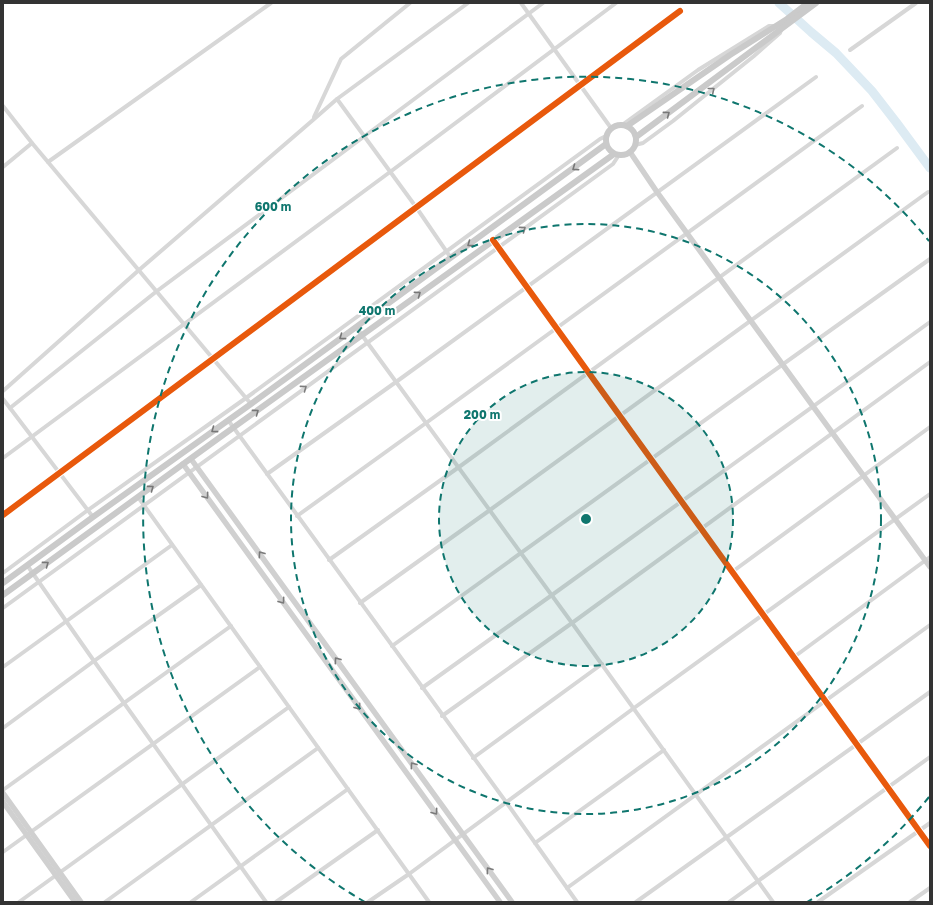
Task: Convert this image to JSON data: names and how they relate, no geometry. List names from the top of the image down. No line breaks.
{"rings":["600 m","400 m","200 m"]}
